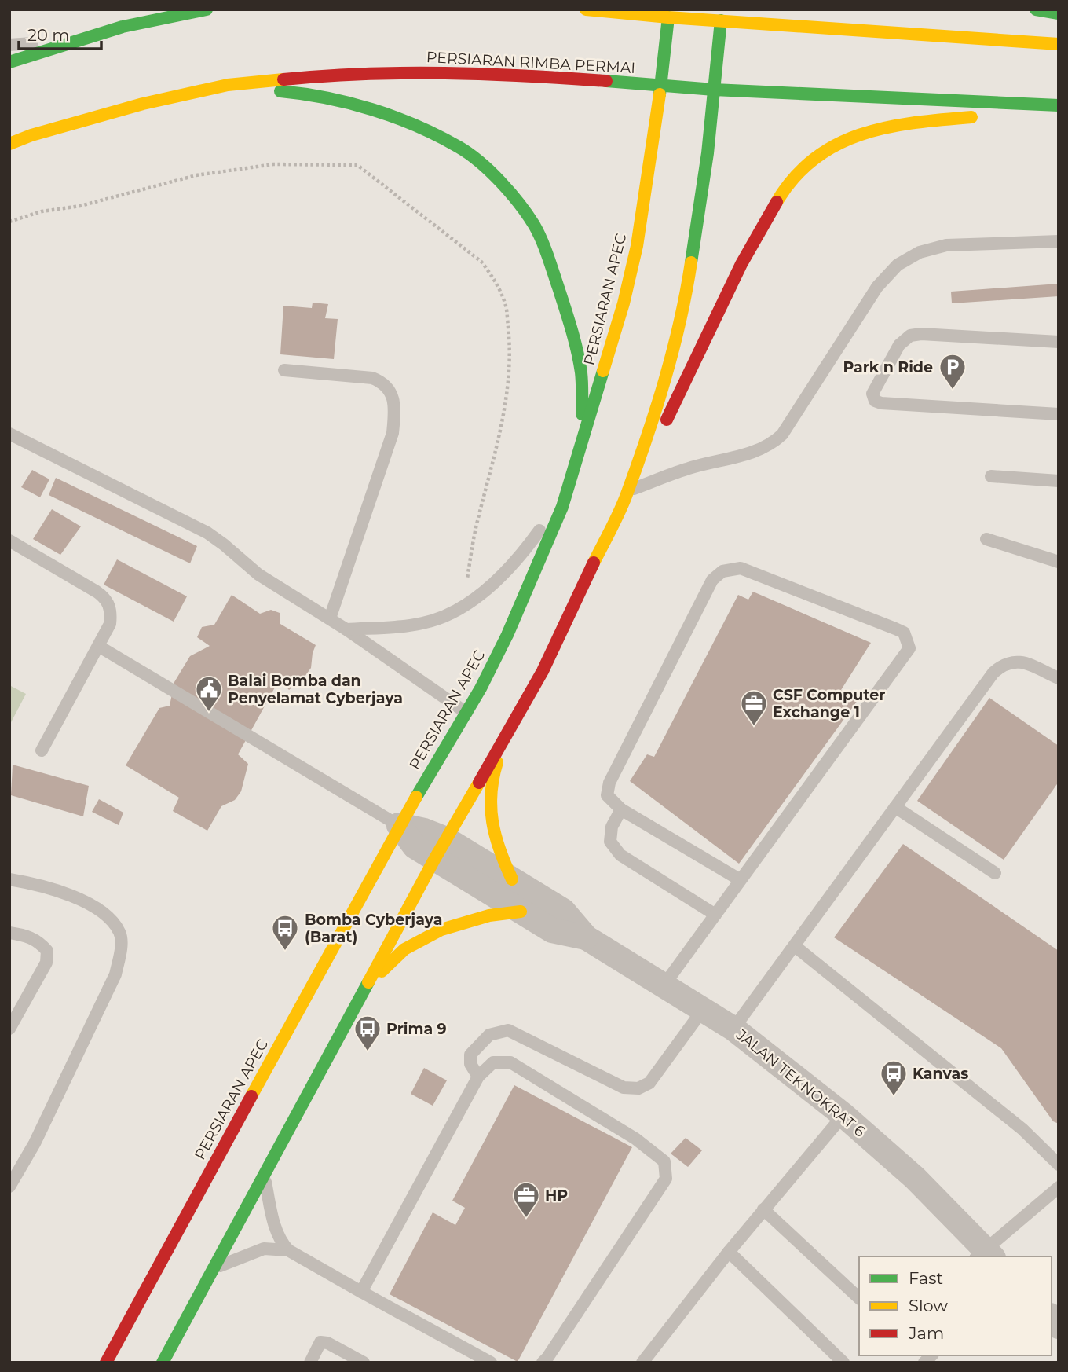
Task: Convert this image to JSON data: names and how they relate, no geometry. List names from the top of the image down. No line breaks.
{"streets":{"main road":["PERSIARAN RIMBA PERMAI","PERSIARAN APEC"],"street":["JALAN TEKNOKRAT 6"]},"crossings":[["PERSIARAN RIMBA PERMAI","PERSIARAN APEC"],["PERSIARAN APEC","JALAN TEKNOKRAT 6"]],"places":{"parking":["Park n Ride"],"public building":["Balai Bomba dan Penyelamat Cyberjaya"],"office":["CSF Computer Exchange 1","HP"],"bus stop":["Bomba Cyberjaya (Barat)","Prima 9","Kanvas"]},"legend":["Fast","Slow","Jam"],"scale_bar":"20 m"}
